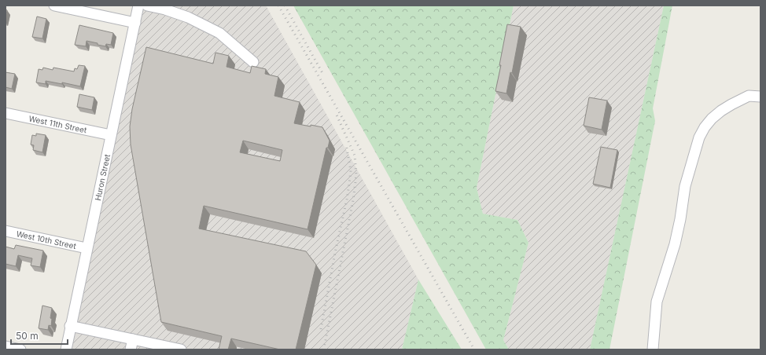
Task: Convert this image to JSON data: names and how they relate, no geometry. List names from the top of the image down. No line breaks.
{"streets":{"street":["West 11th Street","Huron Street","West 10th Street"]},"crossings":[["West 11th Street","Huron Street"],["Huron Street","West 10th Street"]],"scale_bar":"50 m"}
